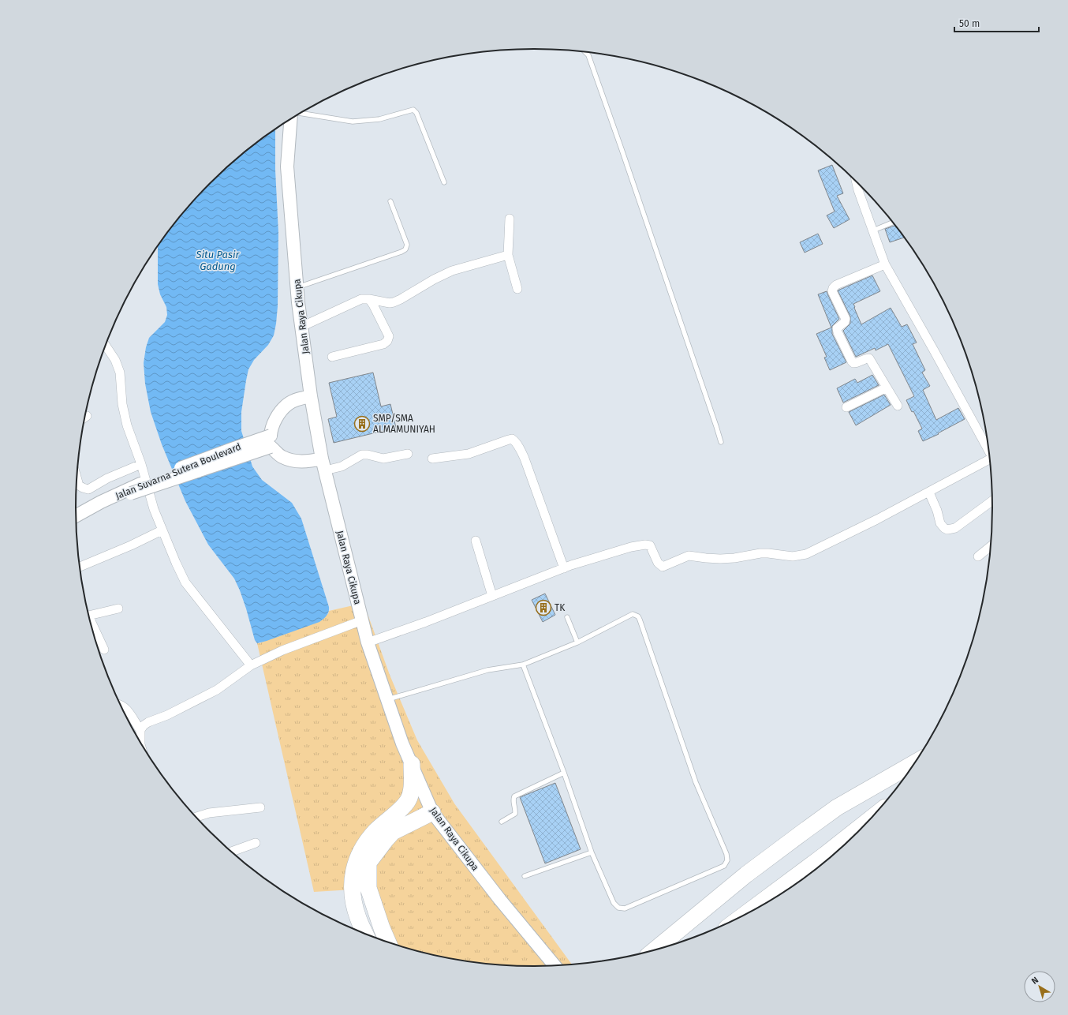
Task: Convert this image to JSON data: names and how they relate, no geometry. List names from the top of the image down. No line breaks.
{"streets":{"main road":["Jalan Raya Cikupa","Jalan Suvarna Sutera Boulevard"]},"water":["Situ Pasir Gadung"],"places":{"building":["SMP/SMA ALMAMUNIYAH","TK"]},"scale_bar":"50 m","north":"top left"}
